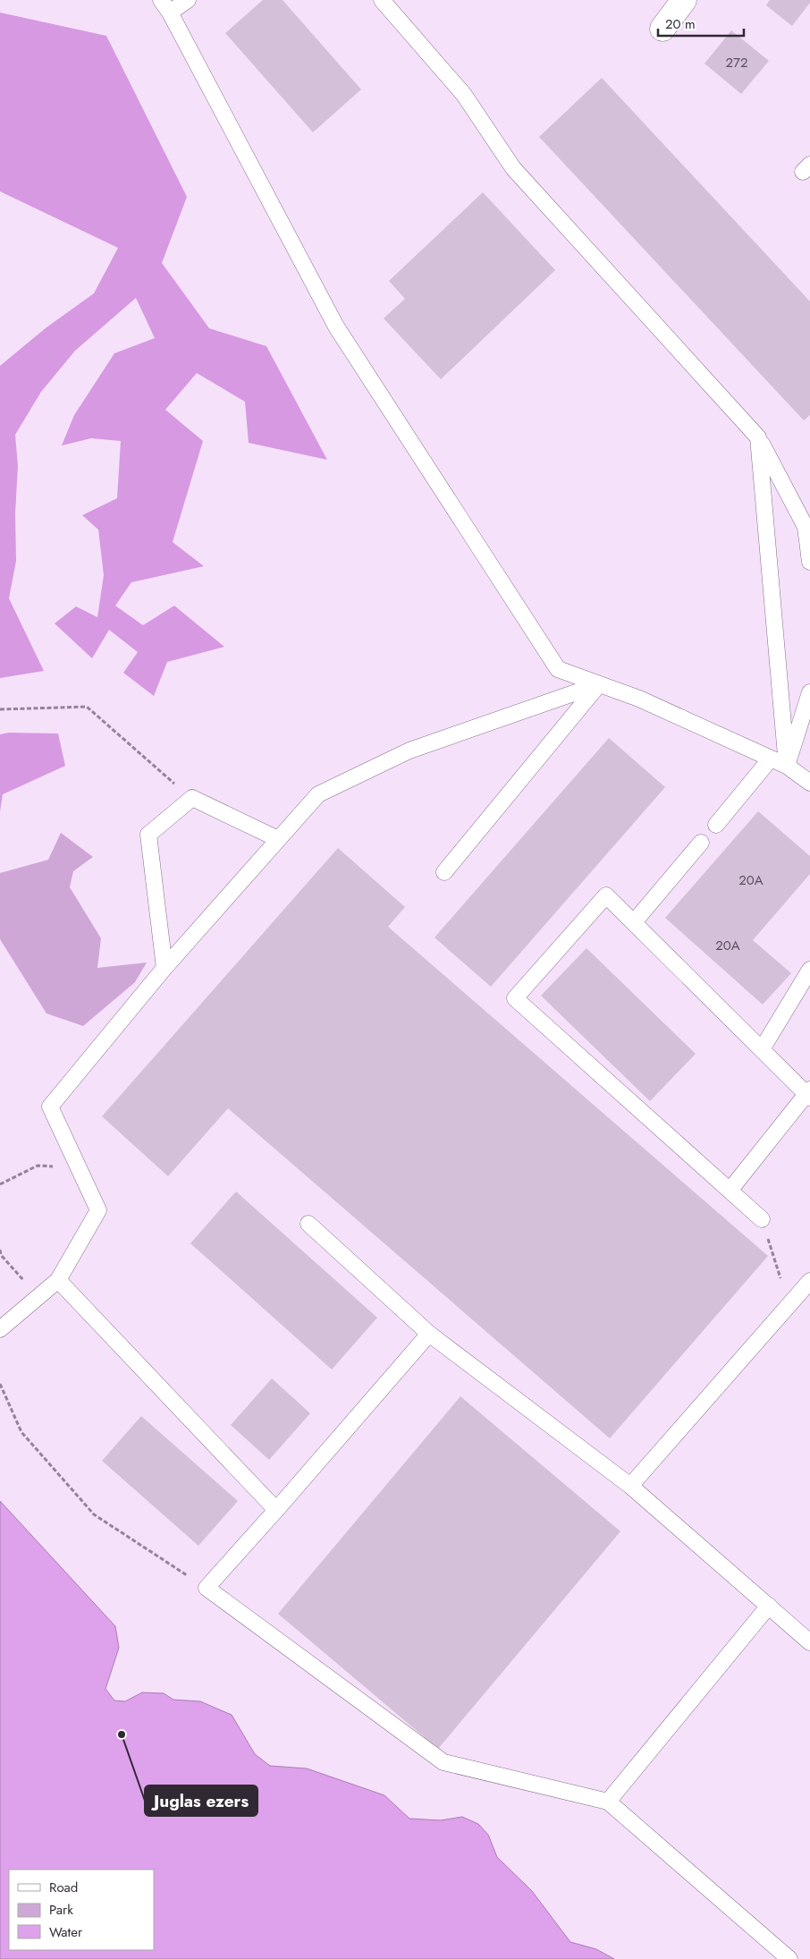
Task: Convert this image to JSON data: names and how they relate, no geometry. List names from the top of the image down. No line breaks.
{"places":["Juglas ezers"],"house_numbers":["272","20A","20A"],"legend":["Road","Park","Water"],"scale_bar":"20 m"}
